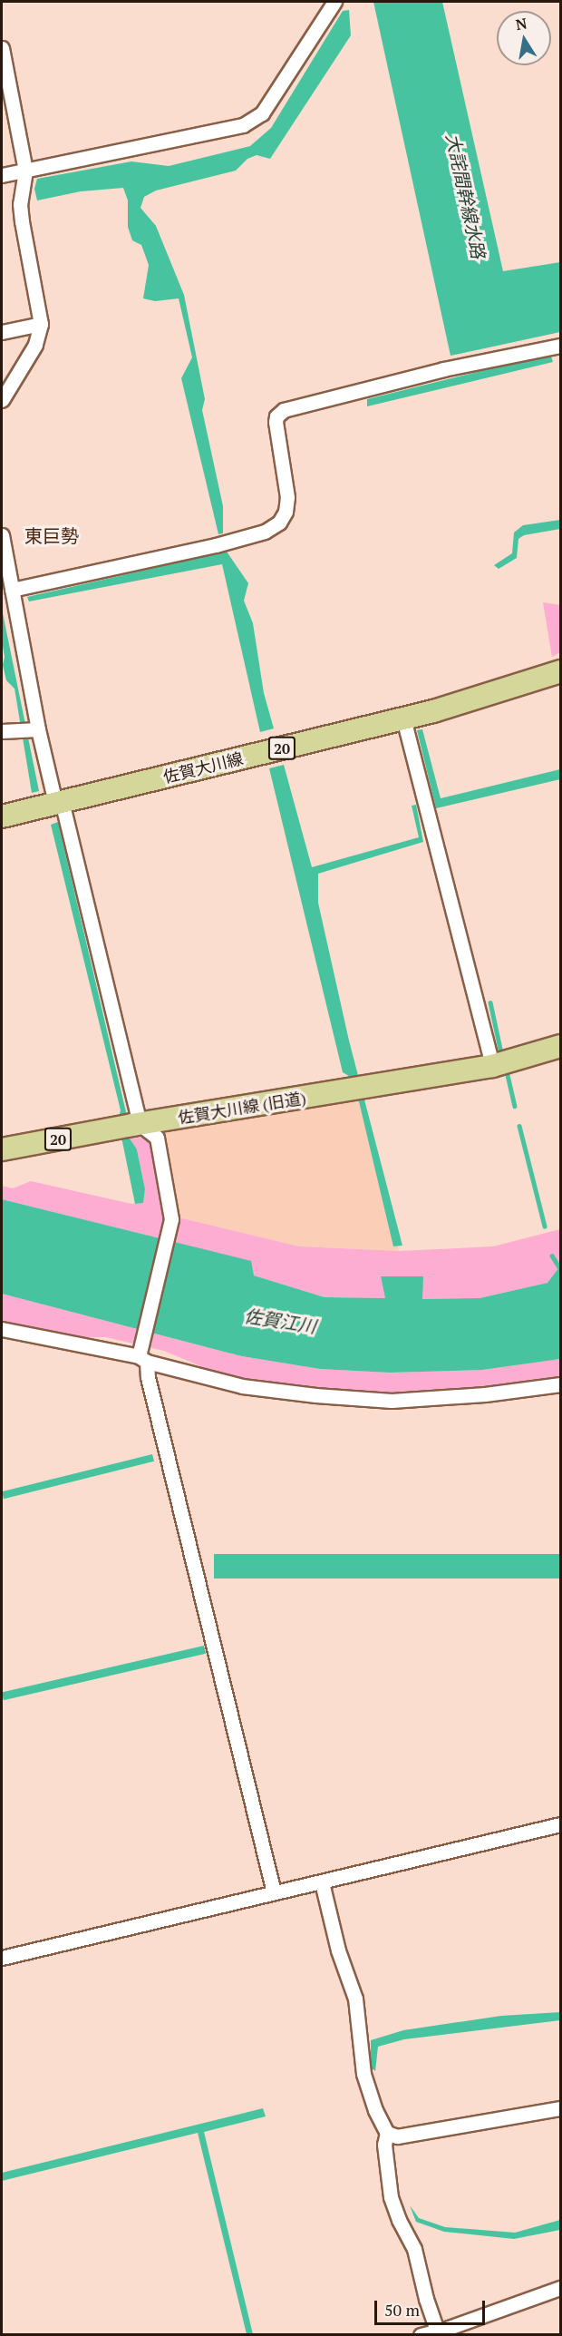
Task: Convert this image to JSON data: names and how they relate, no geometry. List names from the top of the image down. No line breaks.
{"streets":{"main road":["20","佐賀大川線","佐賀大川線 (旧道)"]},"districts":["東巨勢"],"water":["大詫間幹線水路","佐賀江川"],"scale_bar":"50 m","north":"top"}
